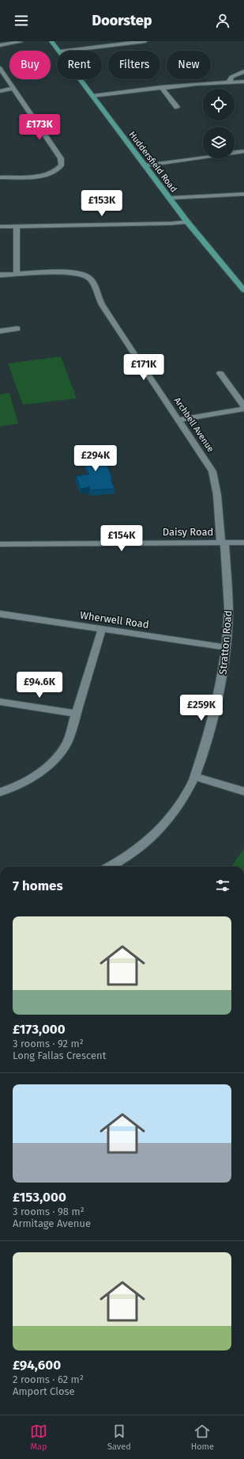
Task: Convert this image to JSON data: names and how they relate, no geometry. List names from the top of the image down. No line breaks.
{"streets":{"main road":["Huddersfield Road"],"street":["Archbell Avenue","Daisy Road","Wherwell Road","Stratton Road"]},"crossings":[["Archbell Avenue","Daisy Road"],["Archbell Avenue","Stratton Road"],["Daisy Road","Stratton Road"],["Wherwell Road","Stratton Road"]],"page":{"header":"Doorstep","chip":["Buy","Rent","Filters","New"],"price":["£173K","£153K","£171K","£294K","£154K","£94.6K","£259K"],"heading":"7 homes","list":[{"name":"£173,000","note":"3 rooms · 92 m² · Long Fallas Crescent"},{"name":"£153,000","note":"3 rooms · 98 m² · Armitage Avenue"},{"name":"£94,600","note":"2 rooms · 62 m² · Amport Close"}],"tabs":["Map","Saved","Home"]}}
